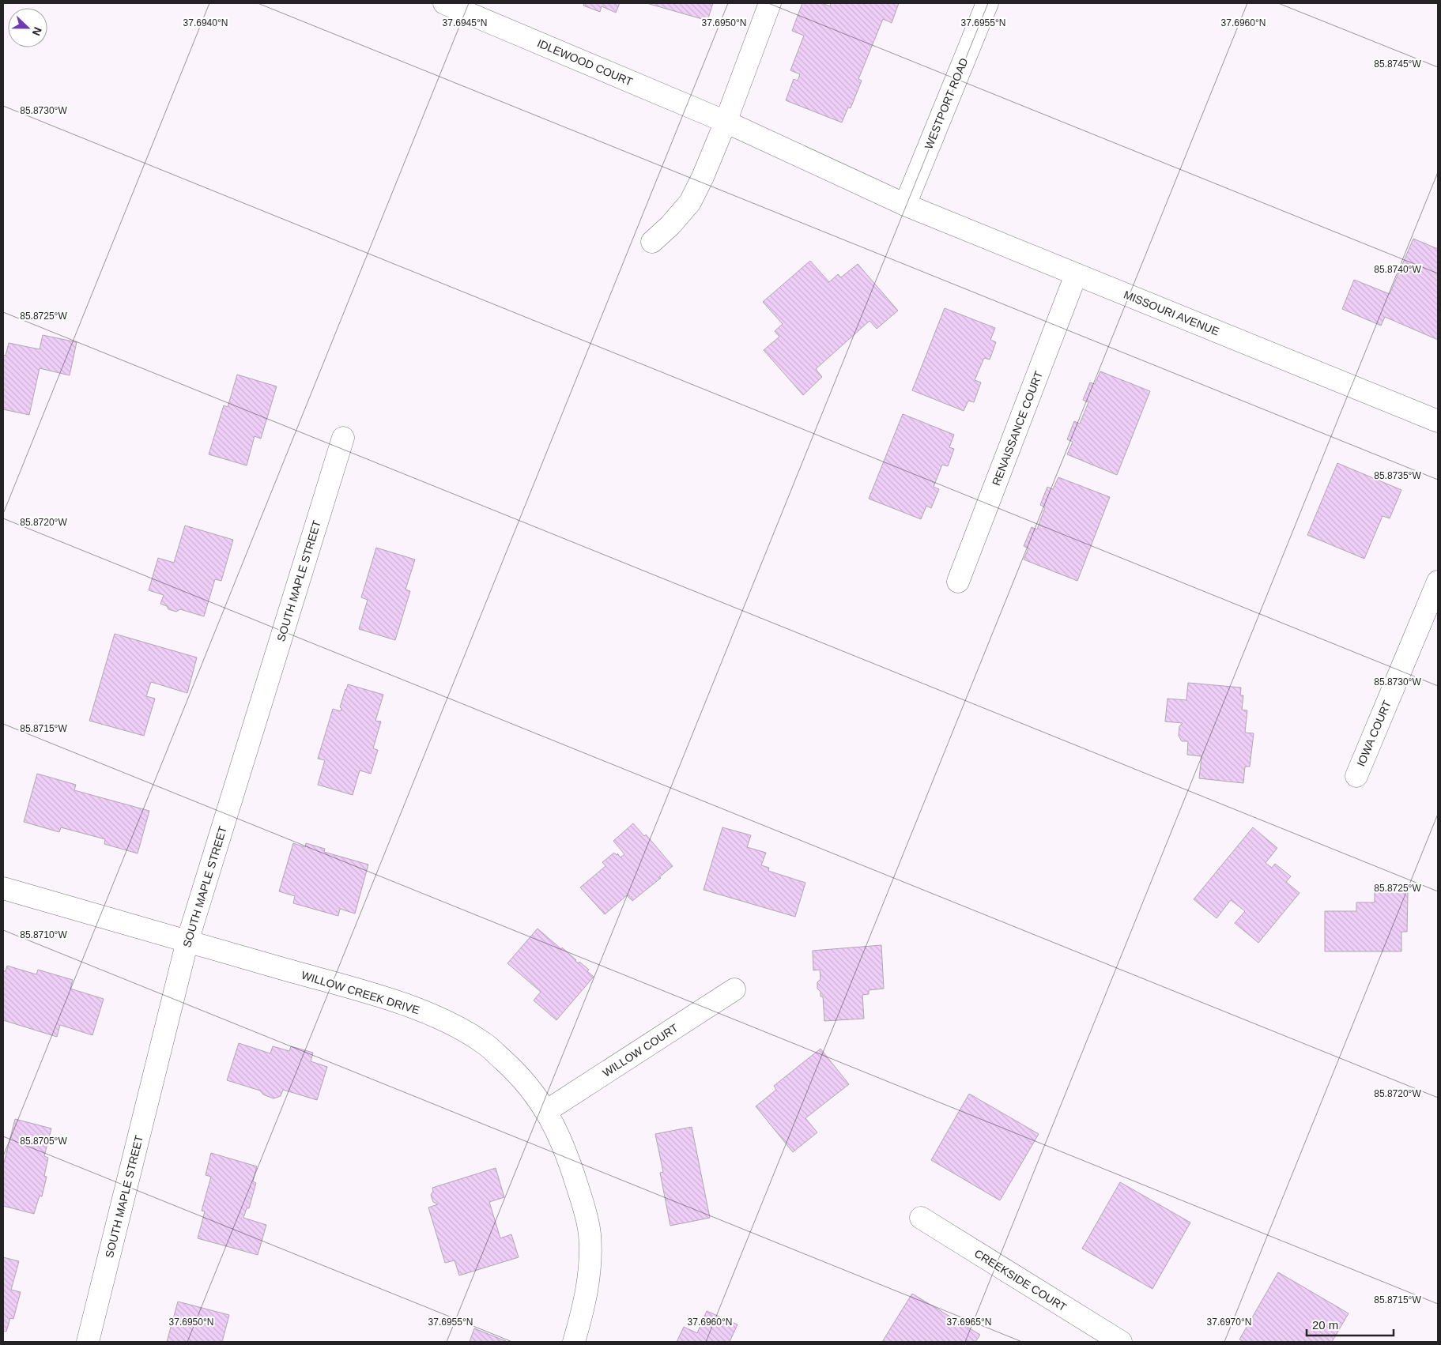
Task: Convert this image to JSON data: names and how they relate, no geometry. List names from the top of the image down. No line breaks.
{"streets":{"street":["IDLEWOOD COURT","WESTPORT ROAD","MISSOURI AVENUE","RENAISSANCE COURT","SOUTH MAPLE STREET","IOWA COURT","WILLOW CREEK DRIVE","WILLOW COURT","CREEKSIDE COURT"]},"crossings":[["IDLEWOOD COURT","WESTPORT ROAD"],["IDLEWOOD COURT","MISSOURI AVENUE"],["WESTPORT ROAD","MISSOURI AVENUE"],["MISSOURI AVENUE","RENAISSANCE COURT"],["SOUTH MAPLE STREET","WILLOW CREEK DRIVE"],["WILLOW CREEK DRIVE","WILLOW COURT"]],"scale_bar":"20 m","north":"right","coordinates":["37.6940°N","37.6945°N","37.6950°N","37.6955°N","37.6960°N","85.8745°W","85.8730°W","85.8740°W","85.8725°W","85.8735°W","85.8720°W","85.8715°W","85.8710°W","85.8705°W","37.6965°N","37.6970°N"]}
